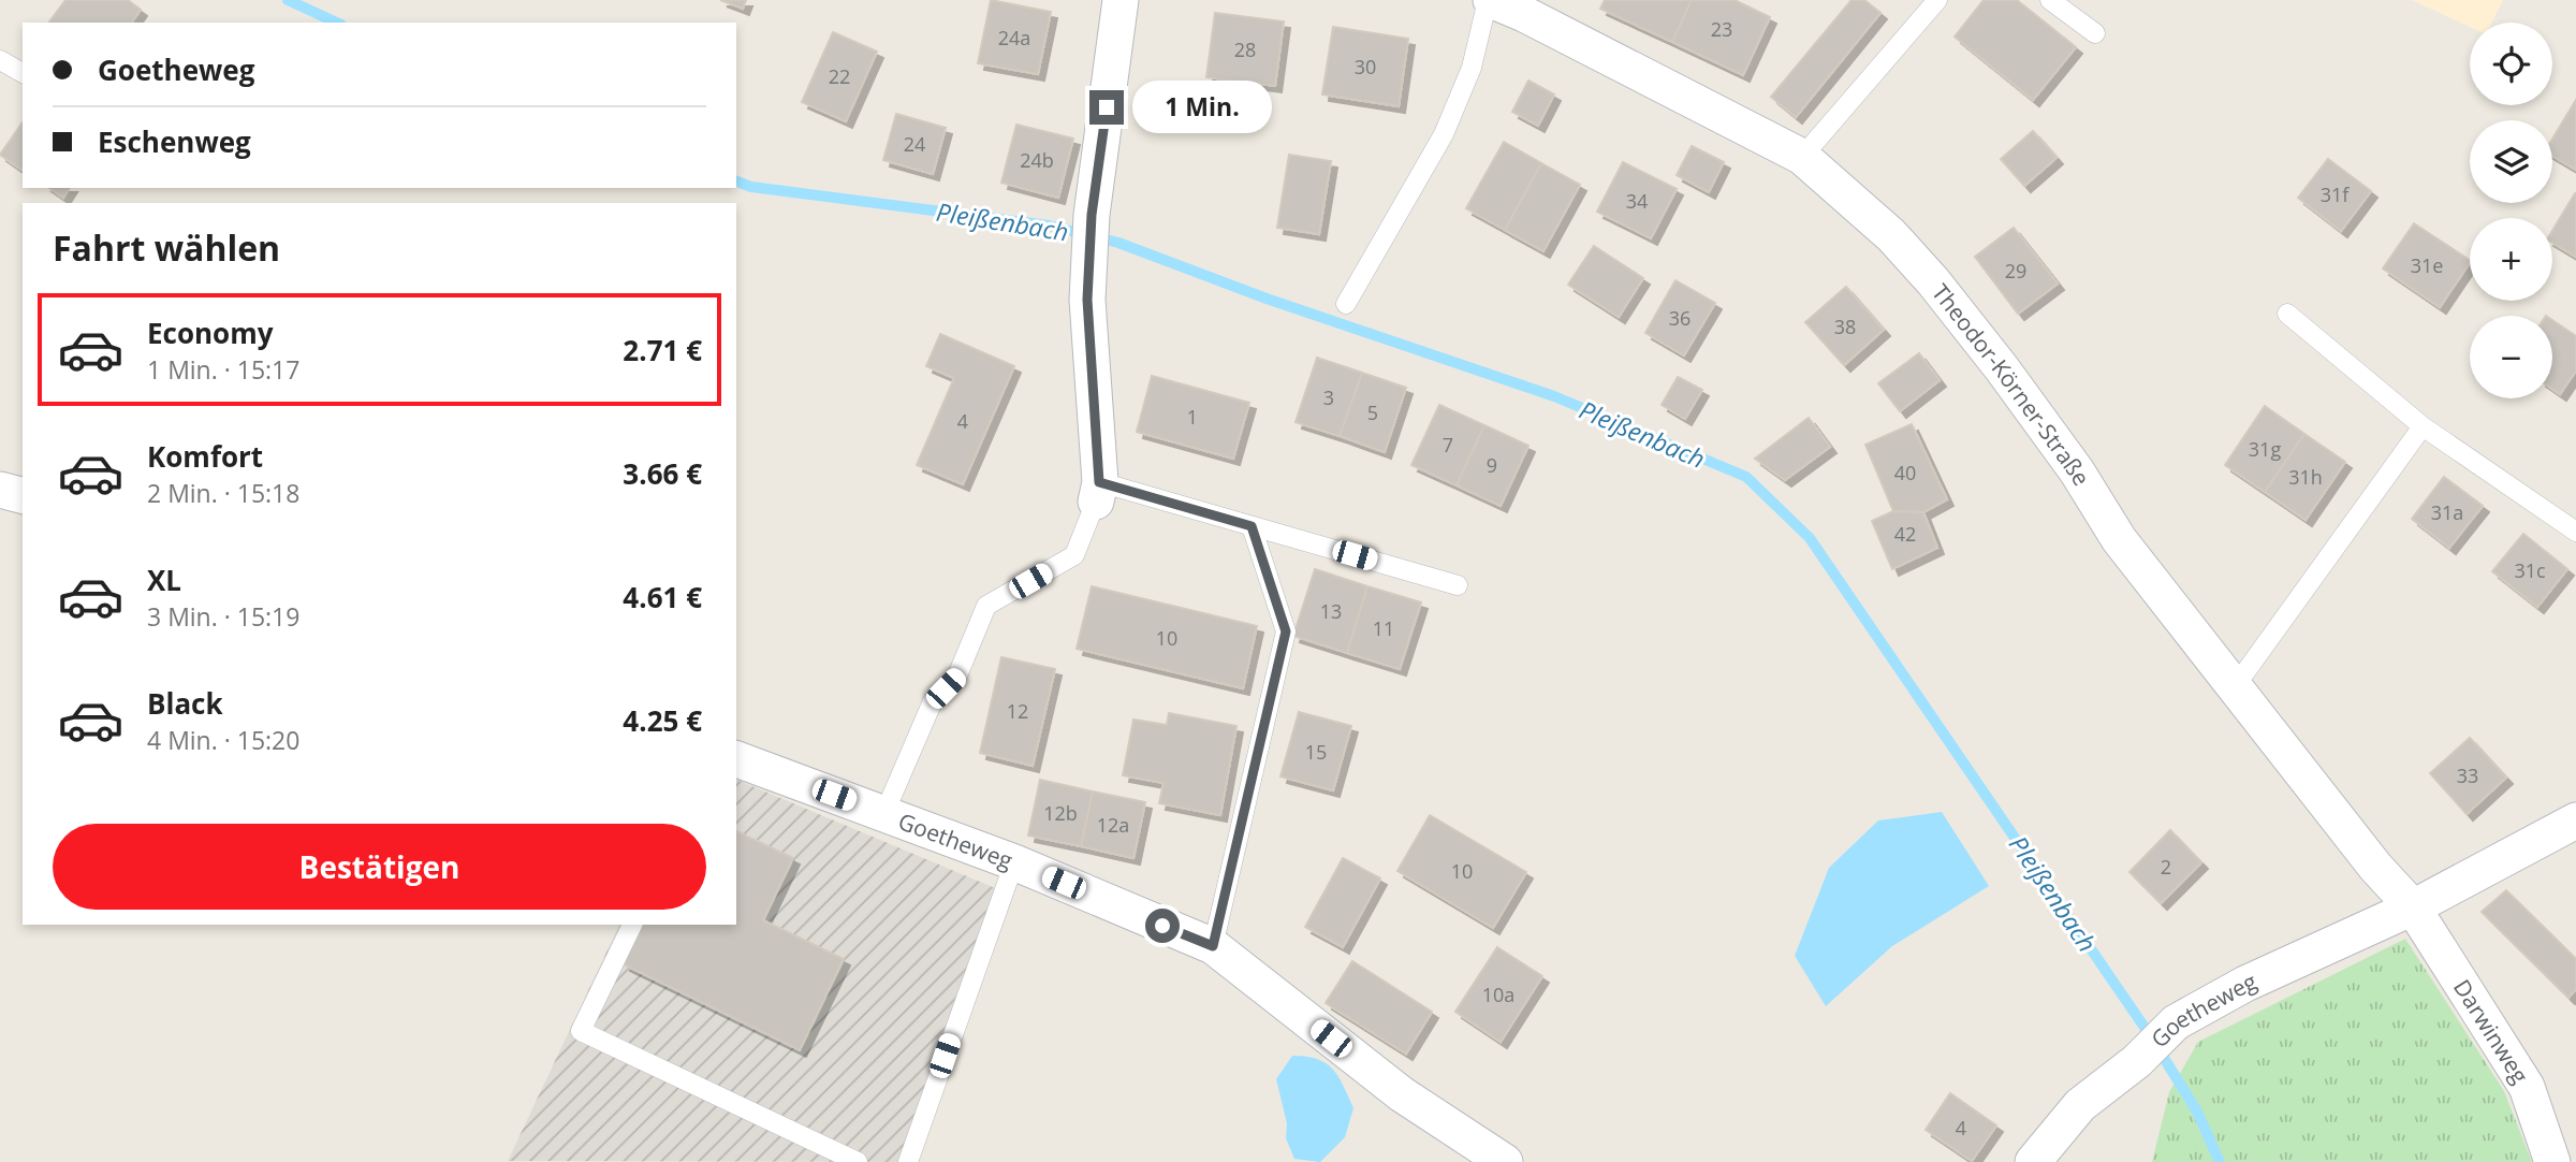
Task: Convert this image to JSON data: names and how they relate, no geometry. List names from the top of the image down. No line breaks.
{"streets":{"street":["Theodor-Körner-Straße","Goetheweg","Darwinweg"]},"crossings":[["Theodor-Körner-Straße","Goetheweg"],["Theodor-Körner-Straße","Darwinweg"],["Goetheweg","Darwinweg"]],"water":["Pleißenbach"],"house_numbers":["23","24a","28","30","22","24","24b","31f","34","31e","29","36","38","3","5","1","4","7","31g","9","40","31h","31a","42","31c","13","11","10","12","15","33","12b","12a","2","10","10a","4"],"page":{"map_buttons":["+","−"],"banner":["Goetheweg","Eschenweg"],"bubble":"1 Min.","heading":"Fahrt wählen","list":[{"name":"Economy","note":"1 Min. · 15:17","value":"2.71 €"},{"name":"Komfort","note":"2 Min. · 15:18","value":"3.66 €"},{"name":"XL","note":"3 Min. · 15:19","value":"4.61 €"},{"name":"Black","note":"4 Min. · 15:20","value":"4.25 €"}],"buttons":"Bestätigen"}}
